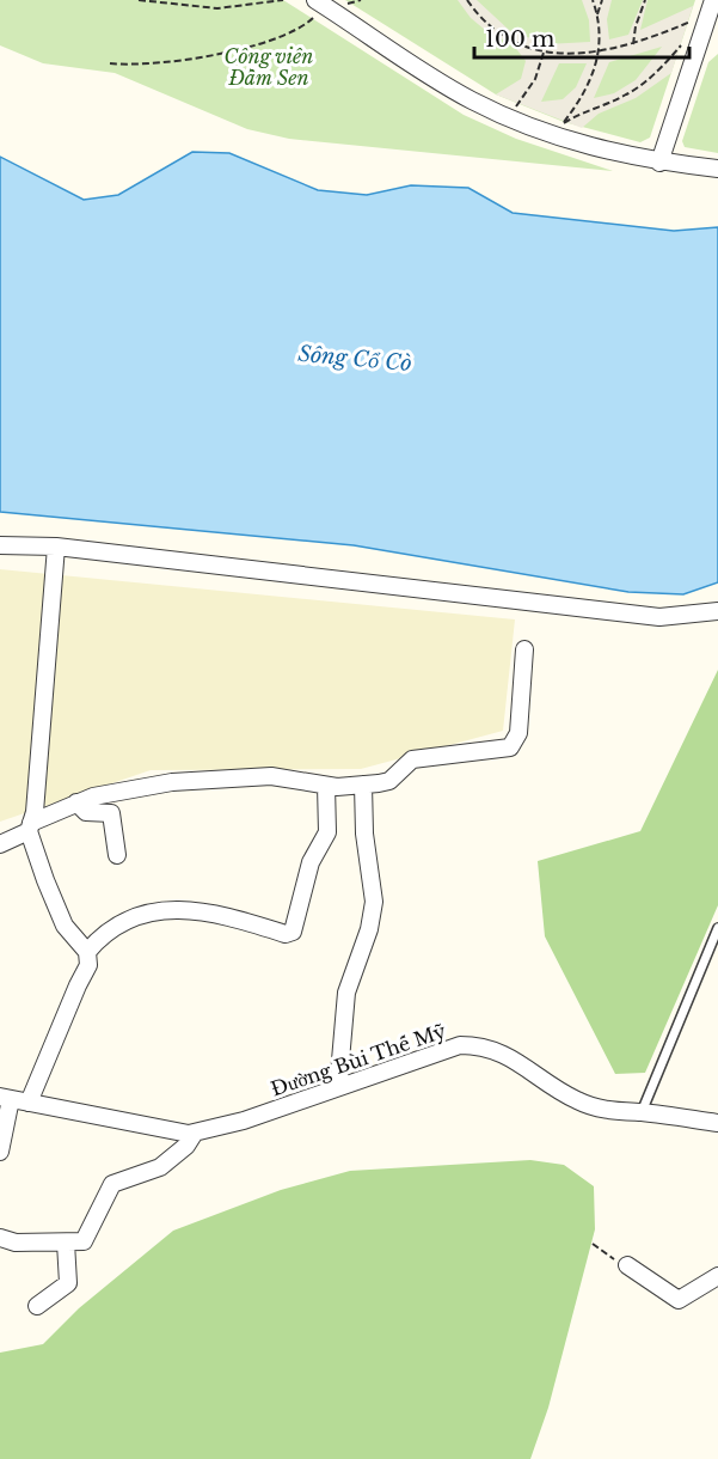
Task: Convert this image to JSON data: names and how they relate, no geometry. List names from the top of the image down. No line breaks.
{"streets":{"street":["Đường Bùi Thế Mỹ"]},"water":["Sông Cổ Cò"],"parks":["Công viên Đầm Sen"],"scale_bar":"100 m"}
